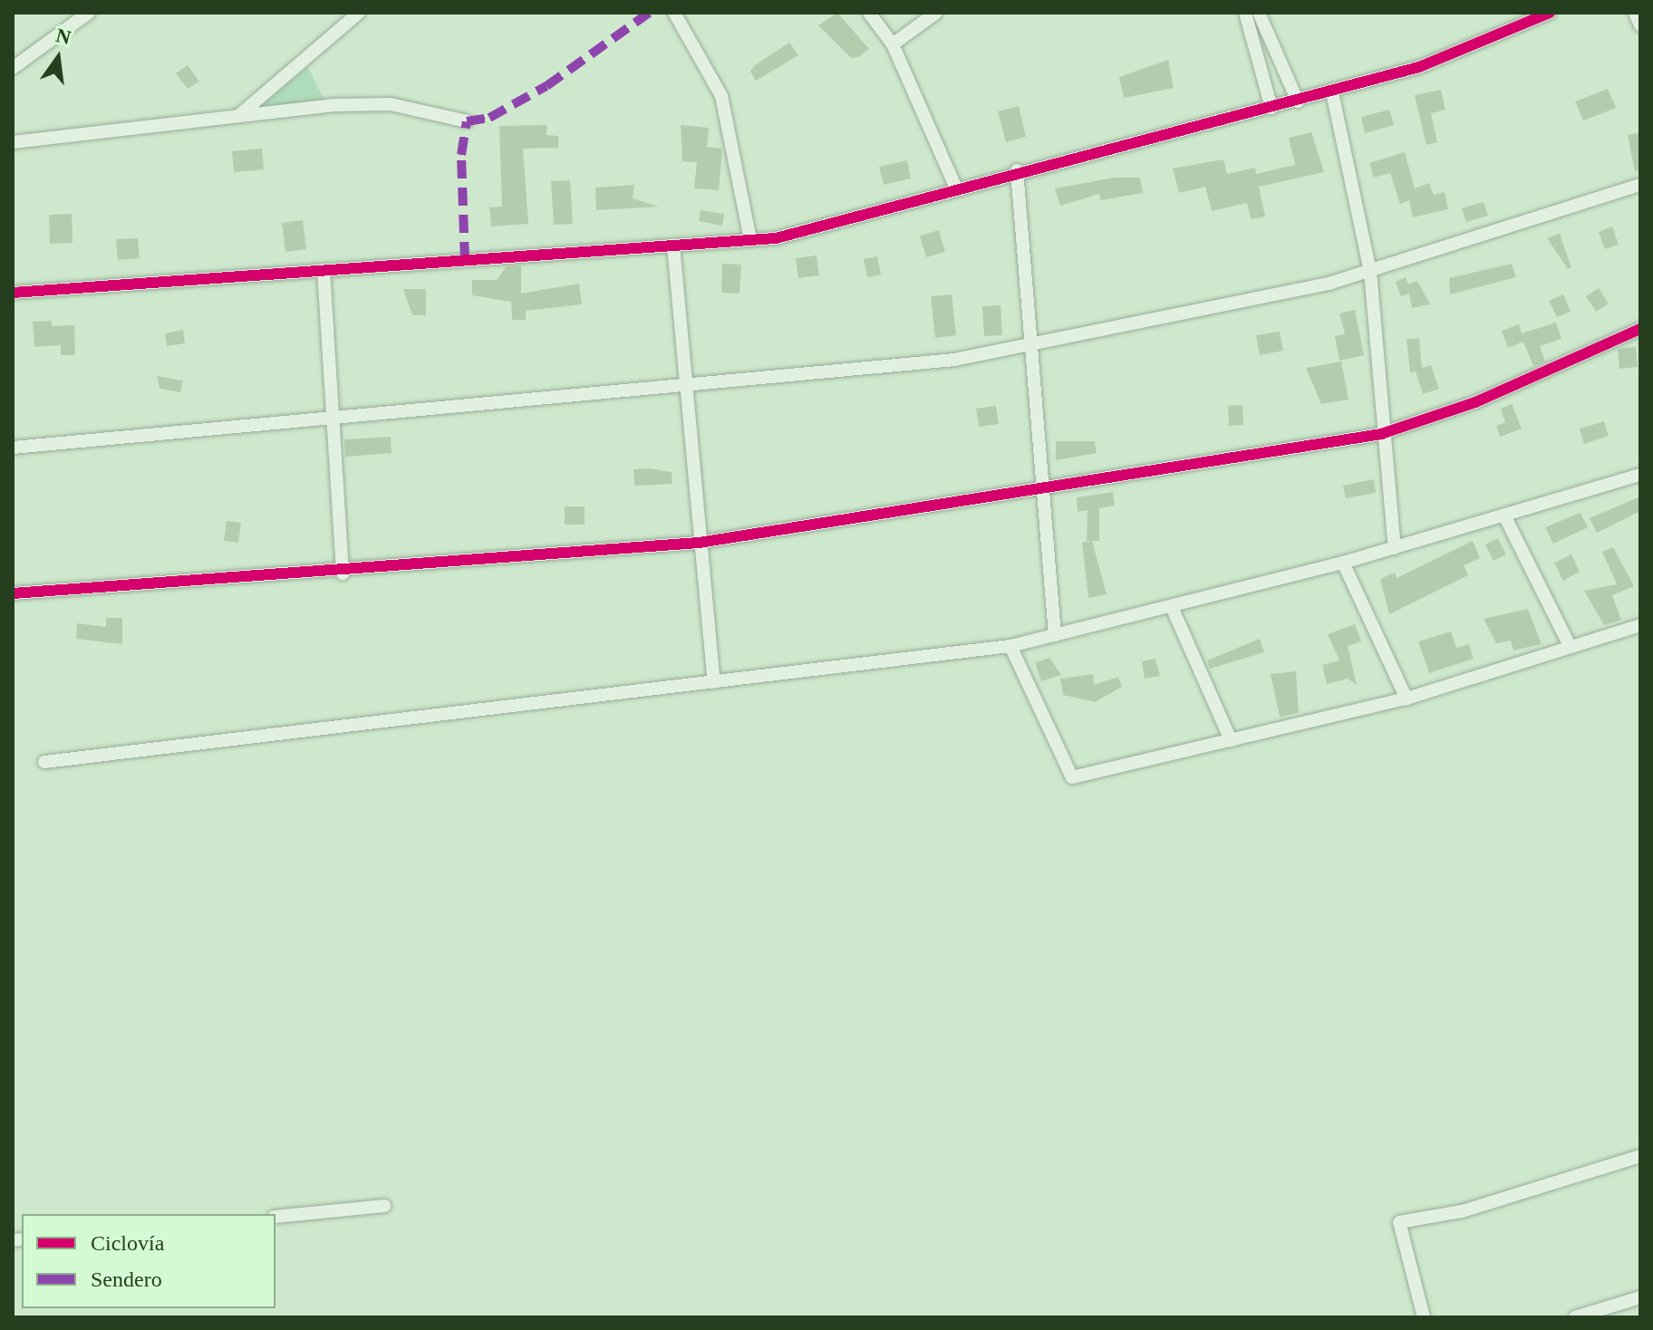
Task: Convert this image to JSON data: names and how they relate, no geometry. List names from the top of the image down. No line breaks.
{"legend":["Ciclovía","Sendero"],"north":"top"}
